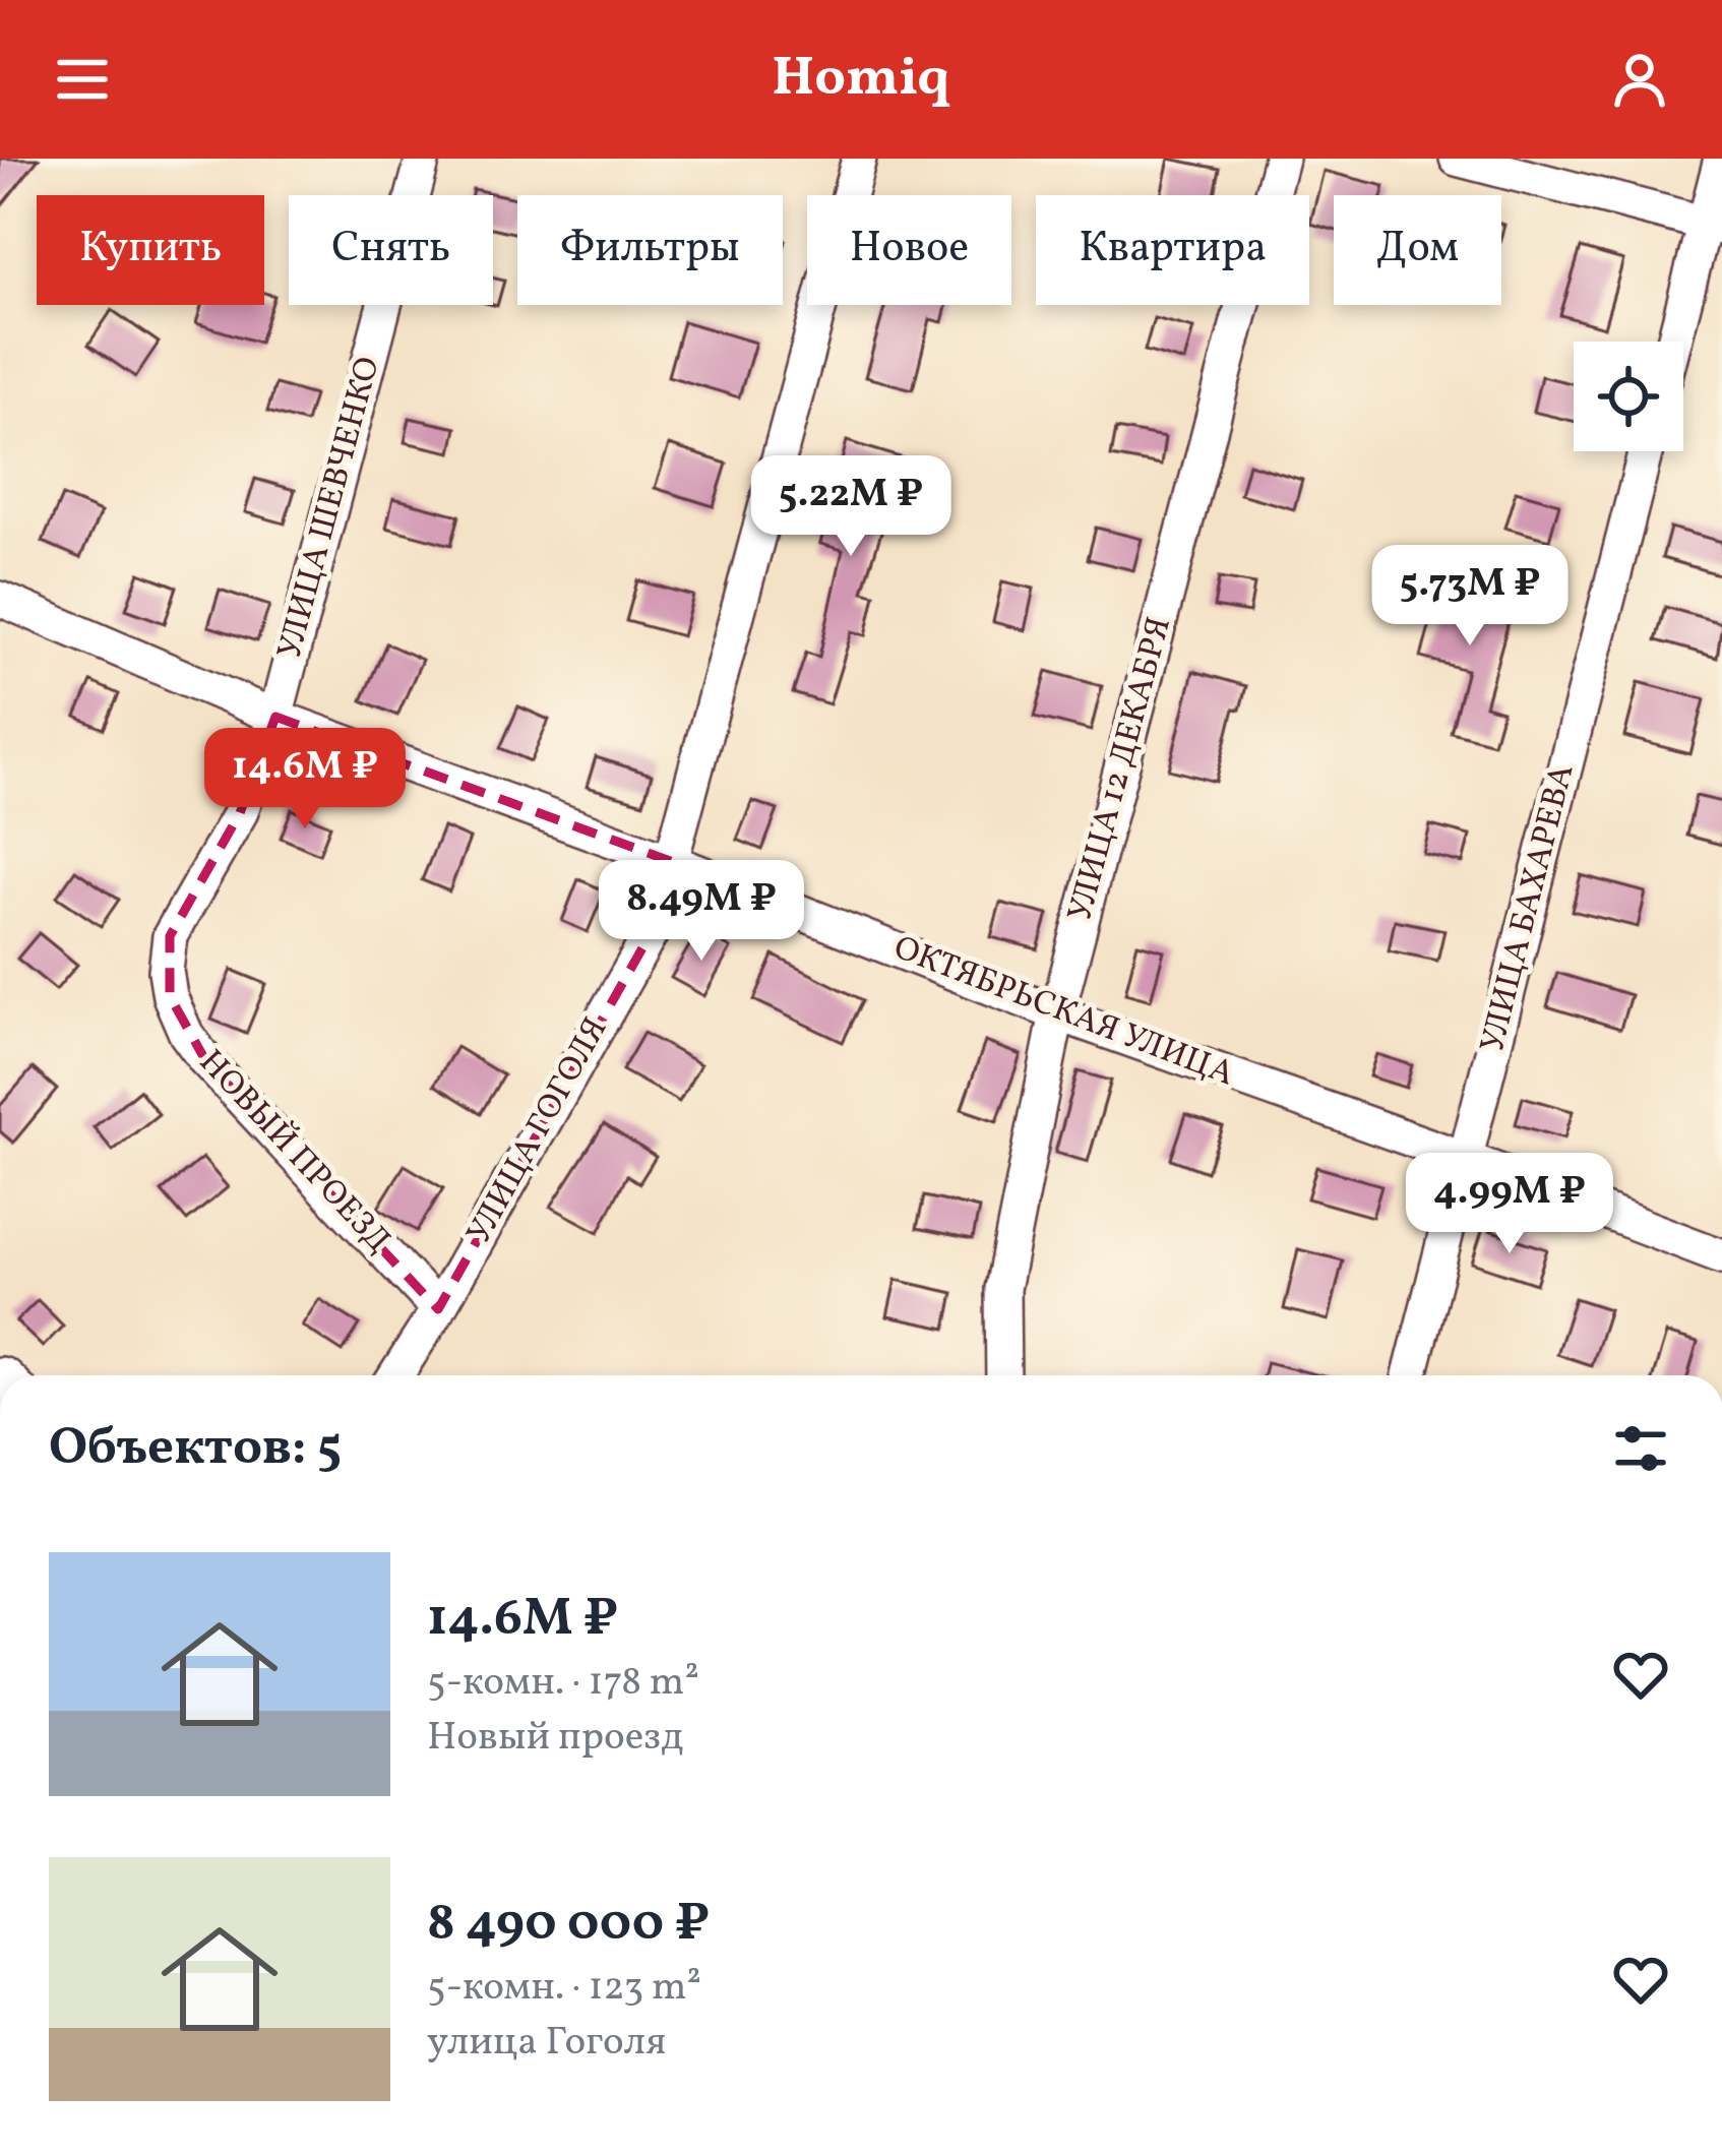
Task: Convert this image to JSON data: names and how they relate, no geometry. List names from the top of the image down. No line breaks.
{"streets":{"street":["УЛИЦА ШЕВЧЕНКО","УЛИЦА 12 ДЕКАБРЯ","УЛИЦА БАХАРЕВА","ОКТЯБРЬСКАЯ УЛИЦА","УЛИЦА ГОГОЛЯ","НОВЫЙ ПРОЕЗД"]},"crossings":[["УЛИЦА ШЕВЧЕНКО","ОКТЯБРЬСКАЯ УЛИЦА"],["УЛИЦА ШЕВЧЕНКО","НОВЫЙ ПРОЕЗД"],["УЛИЦА 12 ДЕКАБРЯ","ОКТЯБРЬСКАЯ УЛИЦА"],["УЛИЦА БАХАРЕВА","ОКТЯБРЬСКАЯ УЛИЦА"],["ОКТЯБРЬСКАЯ УЛИЦА","УЛИЦА ГОГОЛЯ"],["ОКТЯБРЬСКАЯ УЛИЦА","НОВЫЙ ПРОЕЗД"],["УЛИЦА ГОГОЛЯ","НОВЫЙ ПРОЕЗД"]],"page":{"header":"Homiq","chip":["Купить","Снять","Фильтры","Новое","Квартира","Дом"],"price":["5.22M ₽","5.73M ₽","14.6M ₽","8.49M ₽","4.99M ₽"],"heading":"Объектов: 5","list":[{"name":"14.6M ₽","note":"5-комн. · 178 m² · Новый проезд"},{"name":"8 490 000 ₽","note":"5-комн. · 123 m² · улица Гоголя"}]}}
